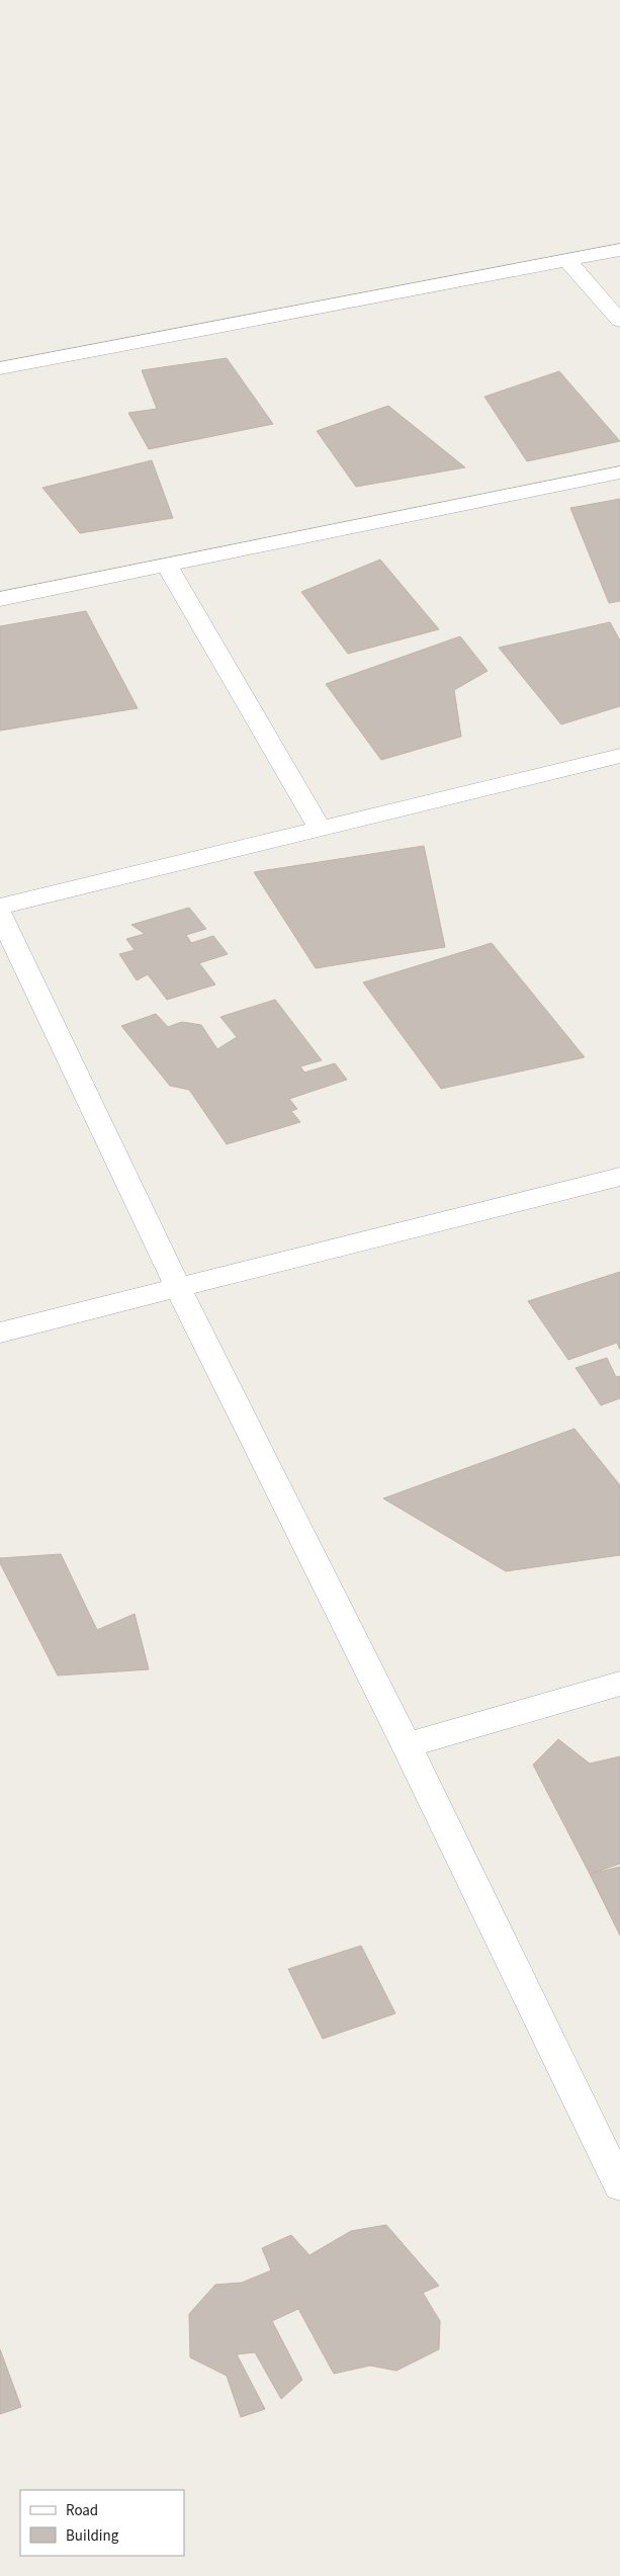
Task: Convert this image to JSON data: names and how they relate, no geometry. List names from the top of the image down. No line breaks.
{"legend":["Road","Building"]}
